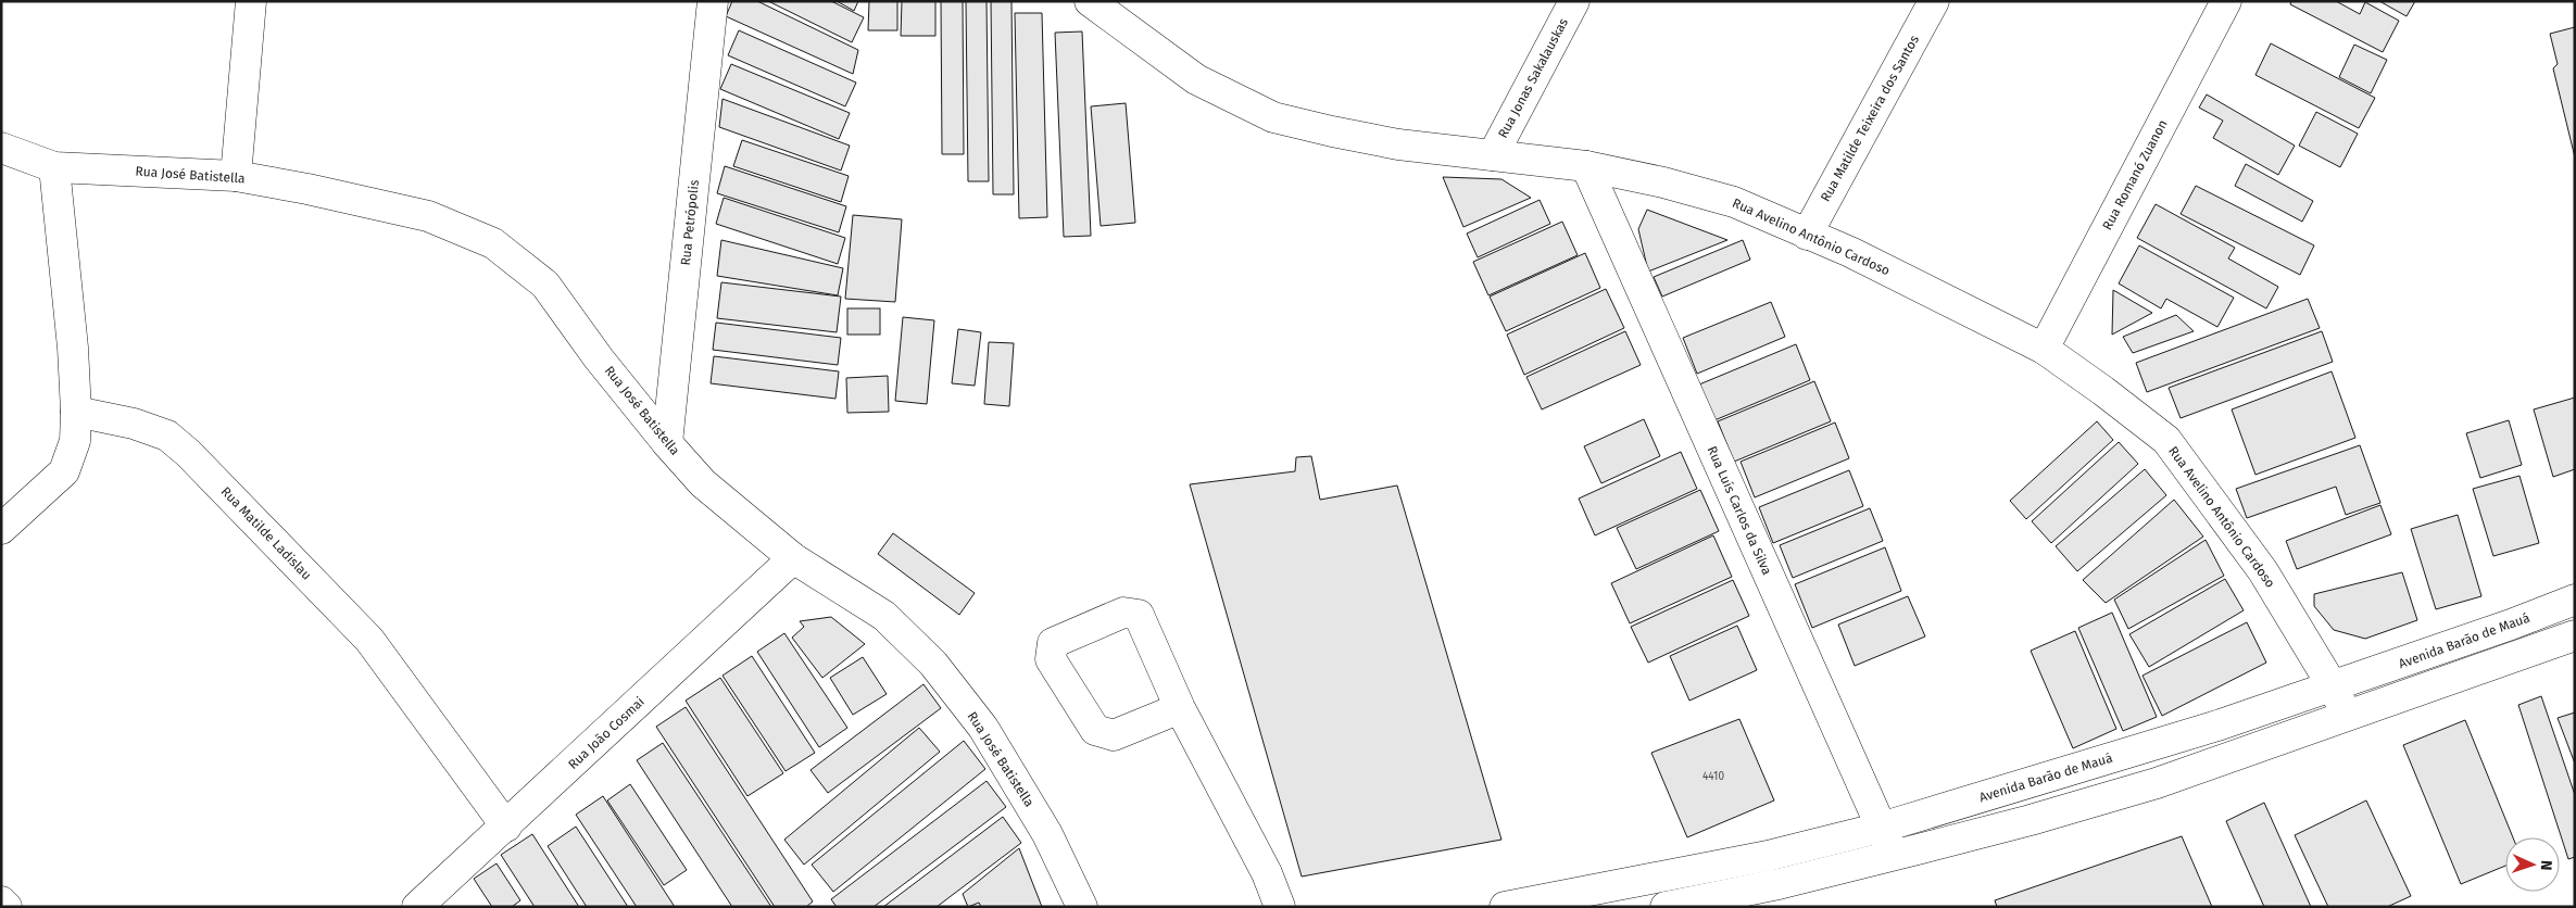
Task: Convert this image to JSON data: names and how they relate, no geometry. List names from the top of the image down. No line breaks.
{"streets":{"street":["Rua Jonas Sakalauskas","Rua Matilde Teixeira dos Santos","Rua José Batistella","Rua Romanó Zuanon","Rua Petrópolis","Rua Avelino Antônio Cardoso","Rua Luís Carlos da Silva","Rua Matilde Ladislau","Avenida Barão de Mauá","Rua João Cosmai"]},"crossings":[["Rua Jonas Sakalauskas","Rua Avelino Antônio Cardoso"],["Rua Matilde Teixeira dos Santos","Rua Avelino Antônio Cardoso"],["Rua José Batistella","Rua Petrópolis"],["Rua José Batistella","Rua João Cosmai"],["Rua Romanó Zuanon","Rua Avelino Antônio Cardoso"],["Rua Avelino Antônio Cardoso","Rua Luís Carlos da Silva"],["Rua Avelino Antônio Cardoso","Avenida Barão de Mauá"],["Rua Luís Carlos da Silva","Avenida Barão de Mauá"],["Rua Matilde Ladislau","Rua João Cosmai"]],"house_numbers":["4410"],"north":"right"}
